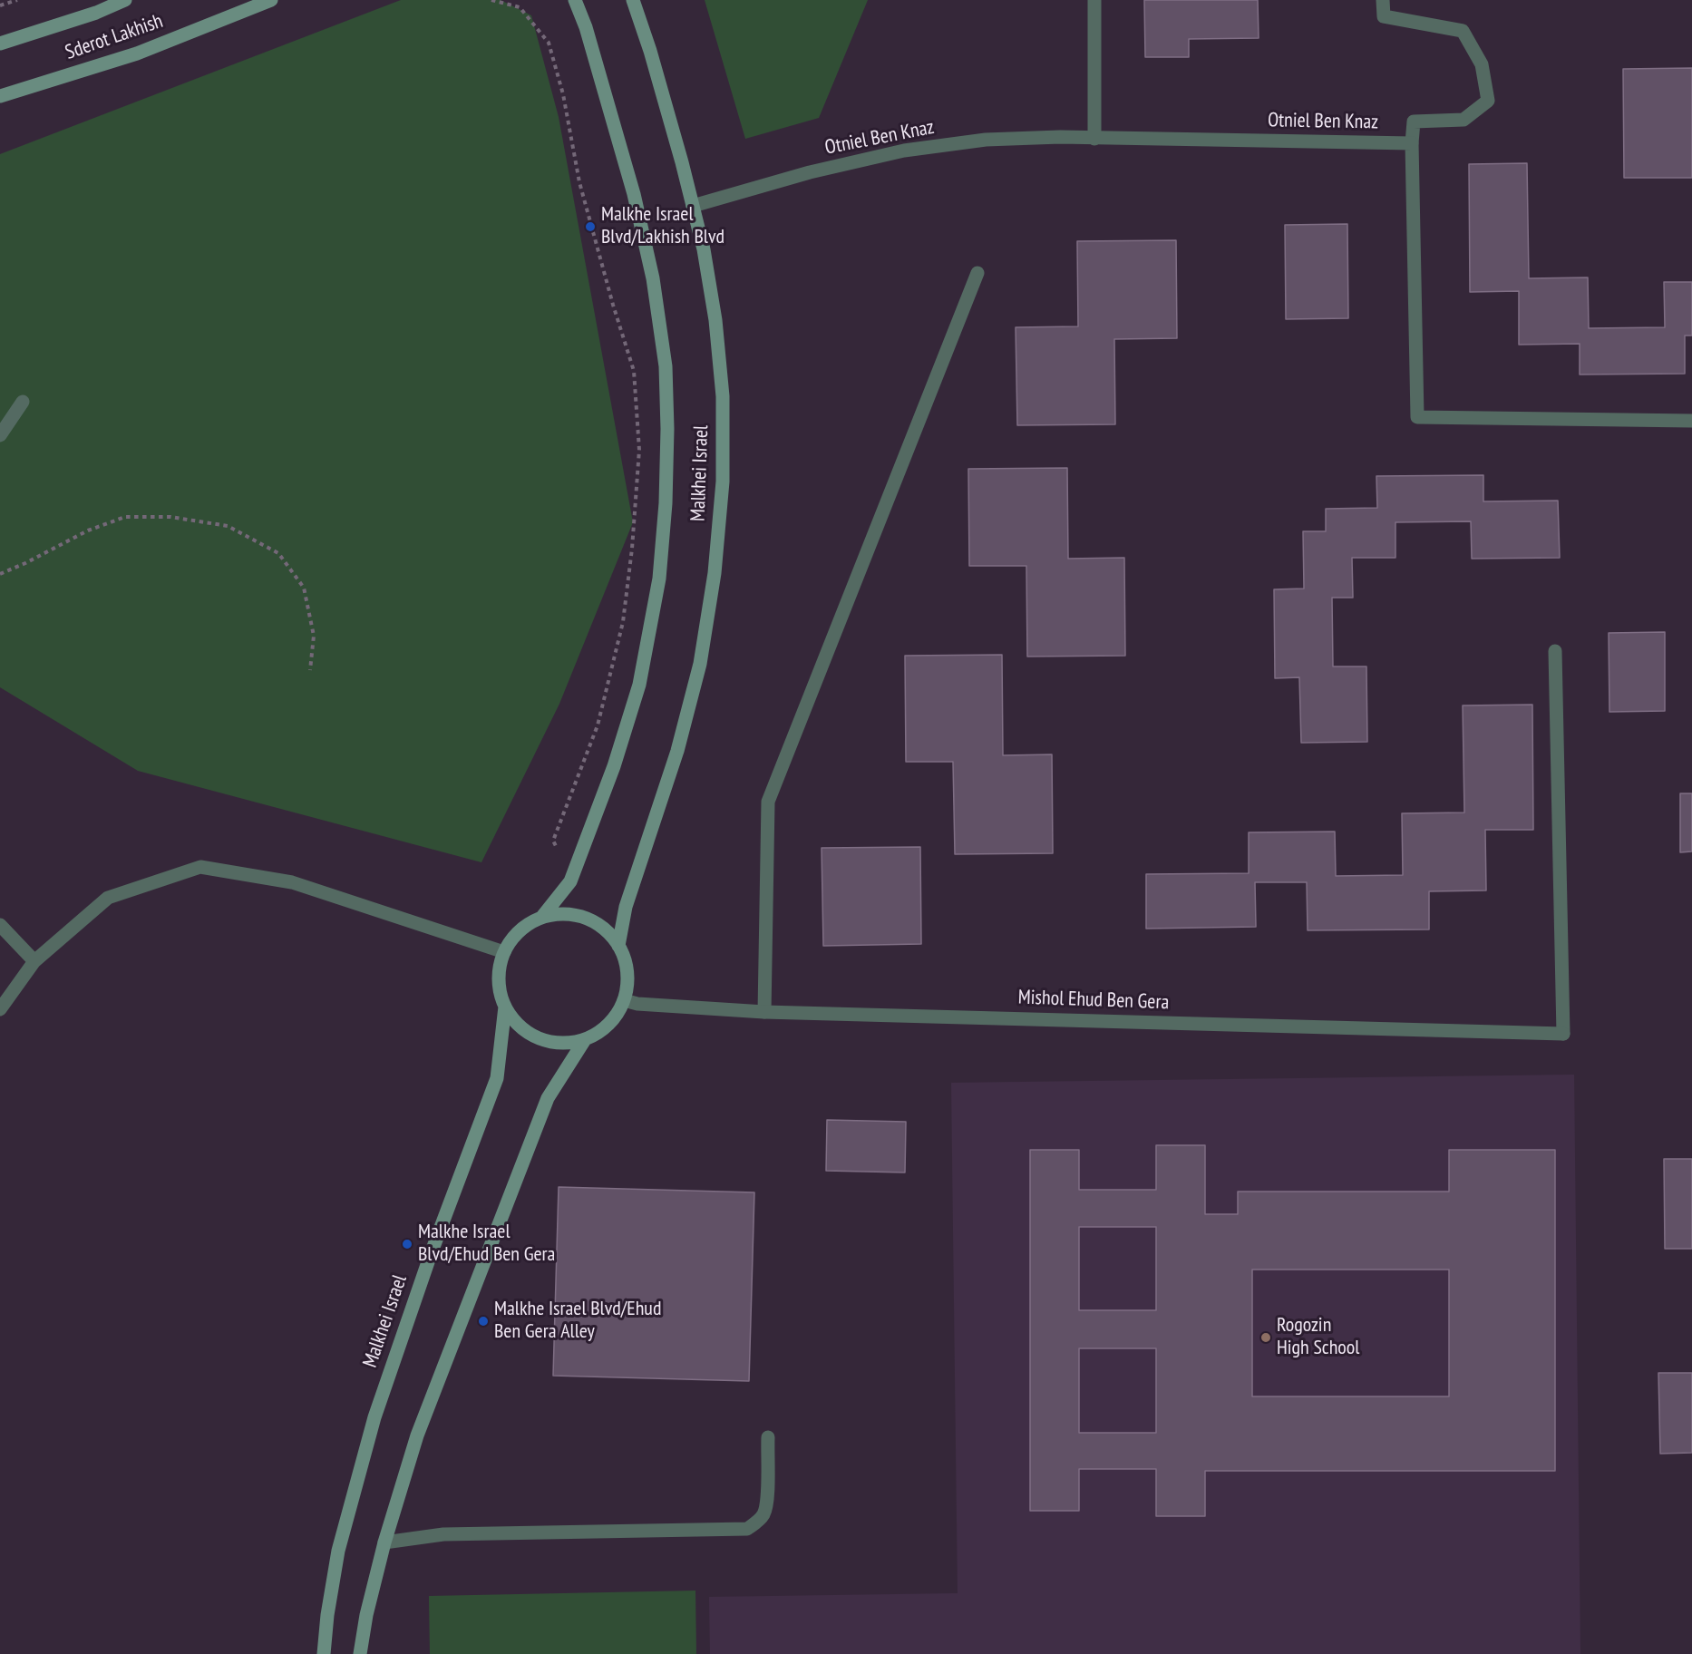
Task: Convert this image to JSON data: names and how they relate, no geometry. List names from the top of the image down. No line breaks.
{"streets":{"street":["Sderot Lakhish","Otniel Ben Knaz","Malkhei Israel","Mishol Ehud Ben Gera"]},"crossings":[["Otniel Ben Knaz","Malkhei Israel"],["Malkhei Israel","Mishol Ehud Ben Gera"]],"places":["Malkhe Israel Blvd/Lakhish Blvd","Malkhe Israel Blvd/Ehud Ben Gera","Malkhe Israel Blvd/Ehud Ben Gera Alley","Rogozin High School"]}
